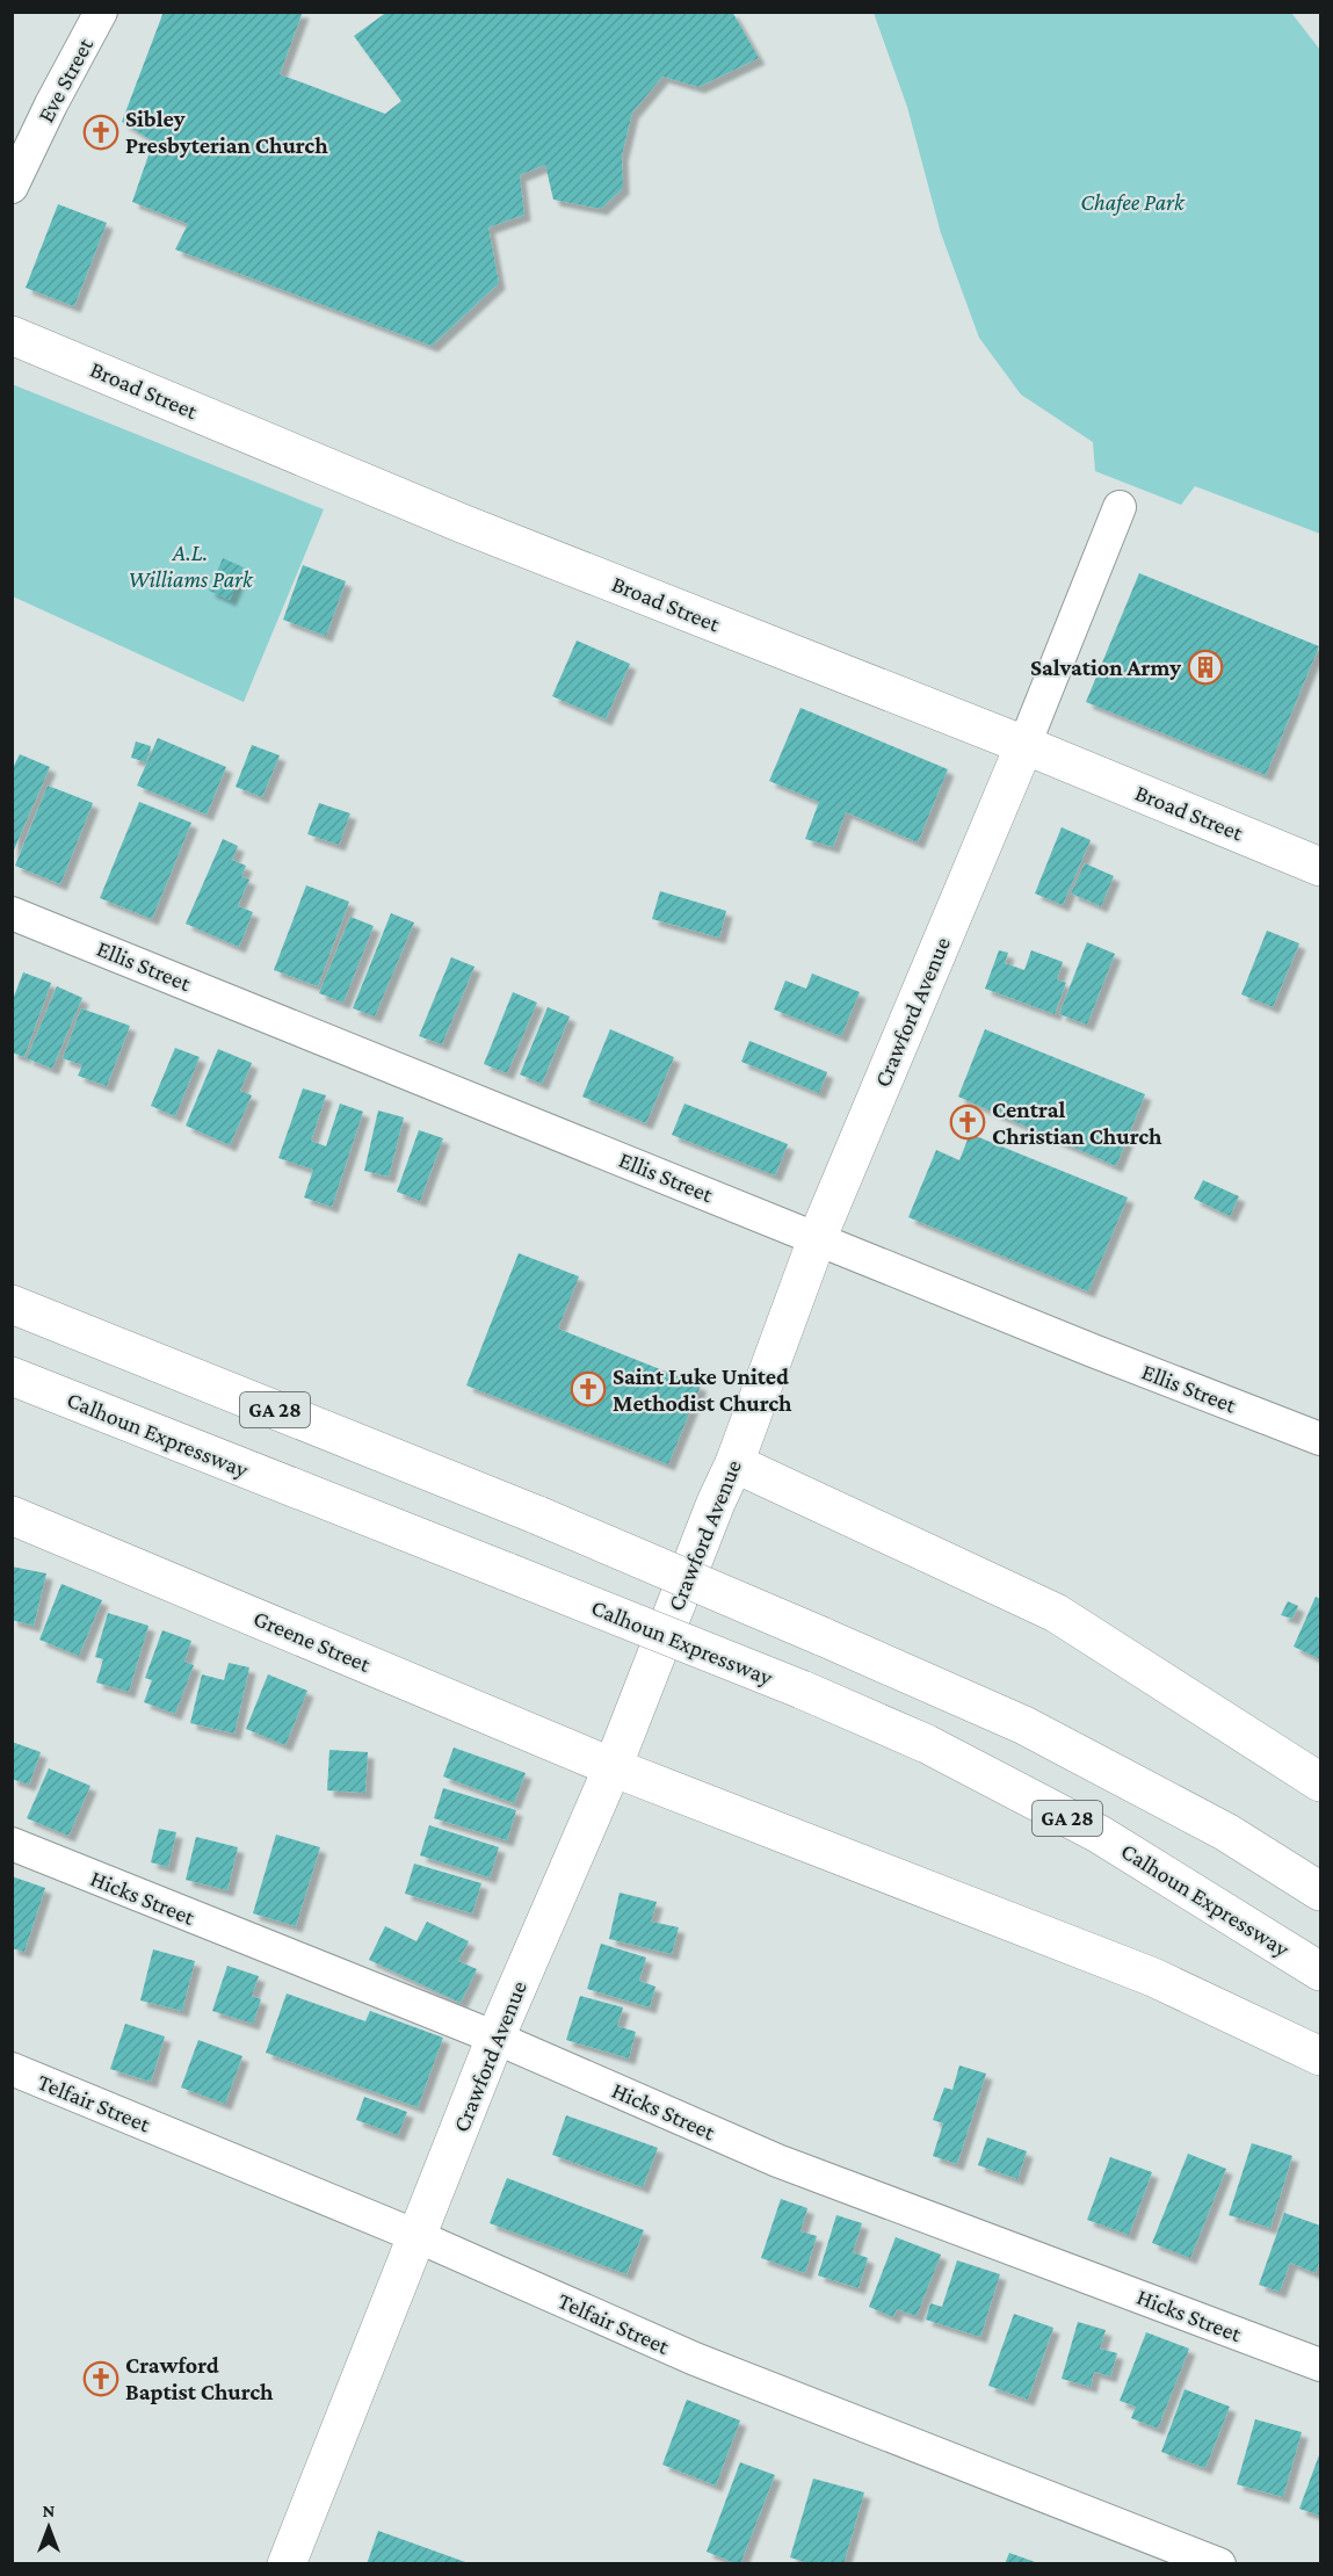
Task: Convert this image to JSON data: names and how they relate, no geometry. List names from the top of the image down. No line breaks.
{"streets":{"main road":["Broad Street","Crawford Avenue","GA 28","Calhoun Expressway","Greene Street"],"street":["Eve Street","Ellis Street","Hicks Street","Telfair Street"]},"crossings":[["Broad Street","Crawford Avenue"],["Ellis Street","Crawford Avenue"],["Crawford Avenue","Greene Street"],["Crawford Avenue","Hicks Street"],["Crawford Avenue","Telfair Street"]],"parks":["Chafee Park","A.L. Williams Park"],"places":{"church":["Sibley Presbyterian Church","Central Christian Church","Saint Luke United Methodist Church","Crawford Baptist Church"],"building":["Salvation Army"]},"north":"top"}
